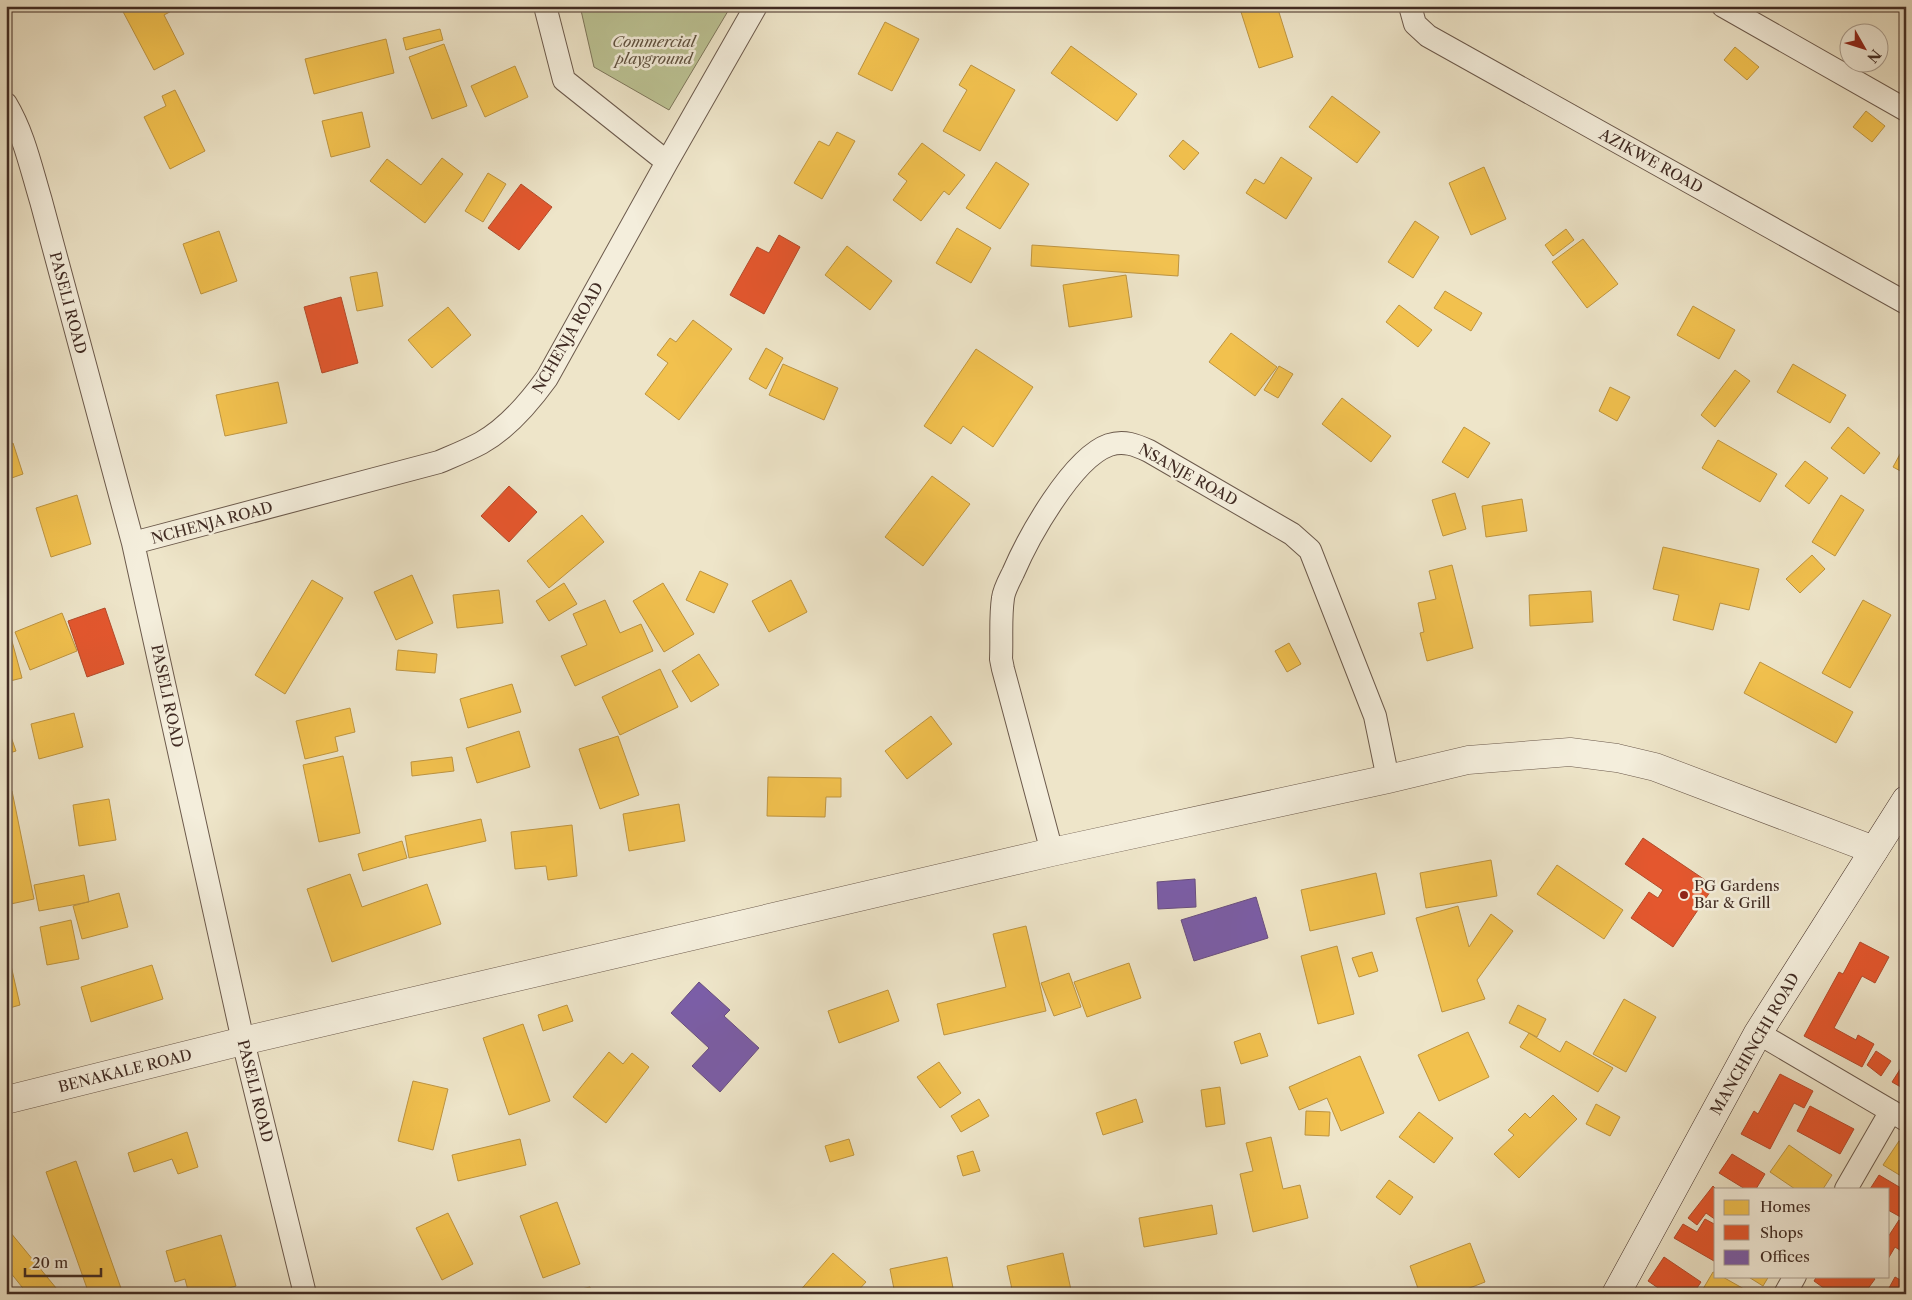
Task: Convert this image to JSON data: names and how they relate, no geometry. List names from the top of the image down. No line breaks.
{"streets":{"street":["AZIKWE ROAD","PASELI ROAD","NCHENJA ROAD","NSANJE ROAD","MANCHINCHI ROAD","BENAKALE ROAD"]},"crossings":[["PASELI ROAD","NCHENJA ROAD"],["PASELI ROAD","BENAKALE ROAD"],["NSANJE ROAD","BENAKALE ROAD"],["MANCHINCHI ROAD","BENAKALE ROAD"]],"parks":["Commercial playground"],"places":["PG Gardens Bar & Grill"],"legend":["Homes","Shops","Offices"],"scale_bar":"20 m","north":"bottom right"}
